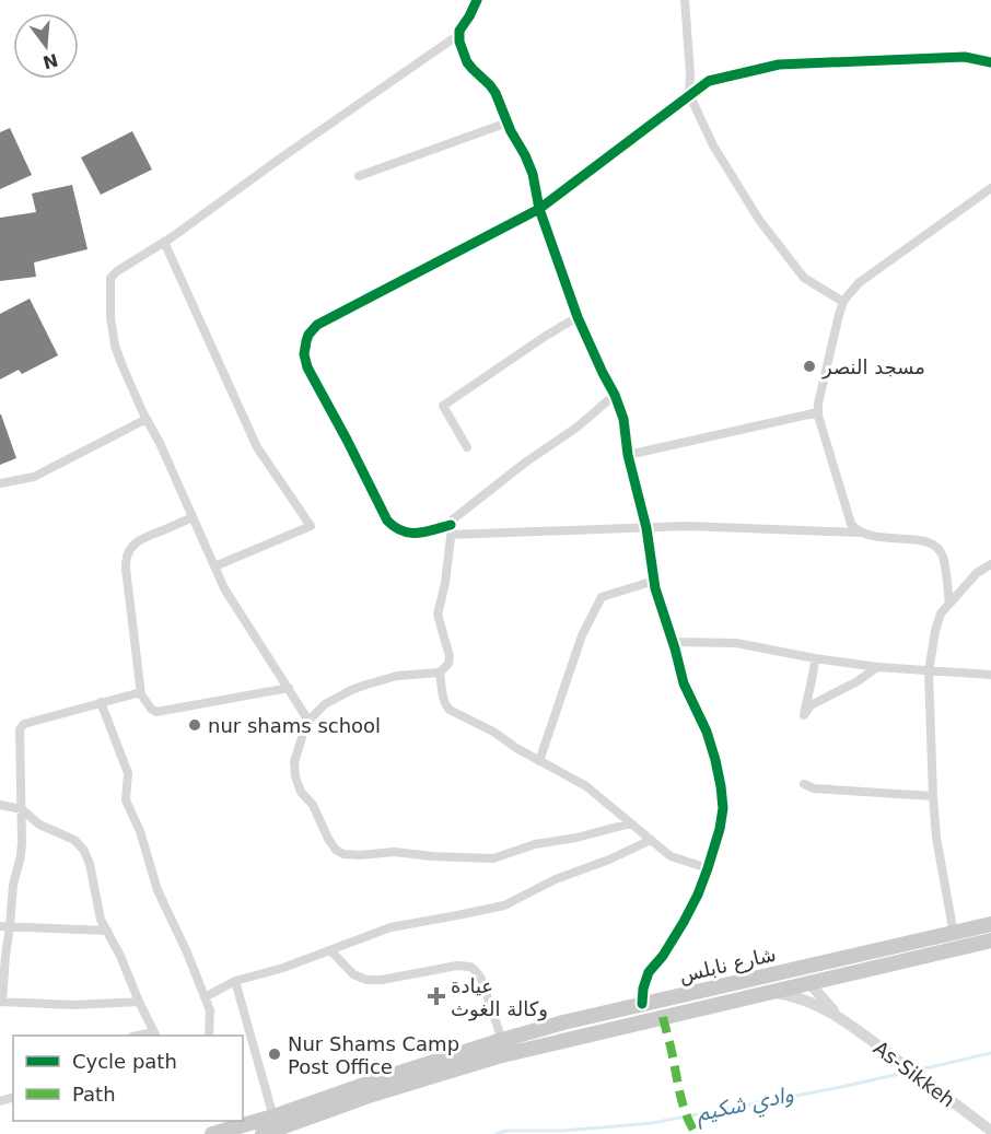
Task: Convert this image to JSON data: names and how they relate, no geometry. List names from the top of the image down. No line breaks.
{"streets":{"main road":["شارع نابلس"],"street":["As-Sikkeh"]},"water":["وادي شكيم"],"places":{"other":["مسجد النصر","nur shams school","Nur Shams Camp Post Office"],"health":["عيادة وكالة الغوث"]},"legend":["Cycle path","Path"],"north":"bottom"}
